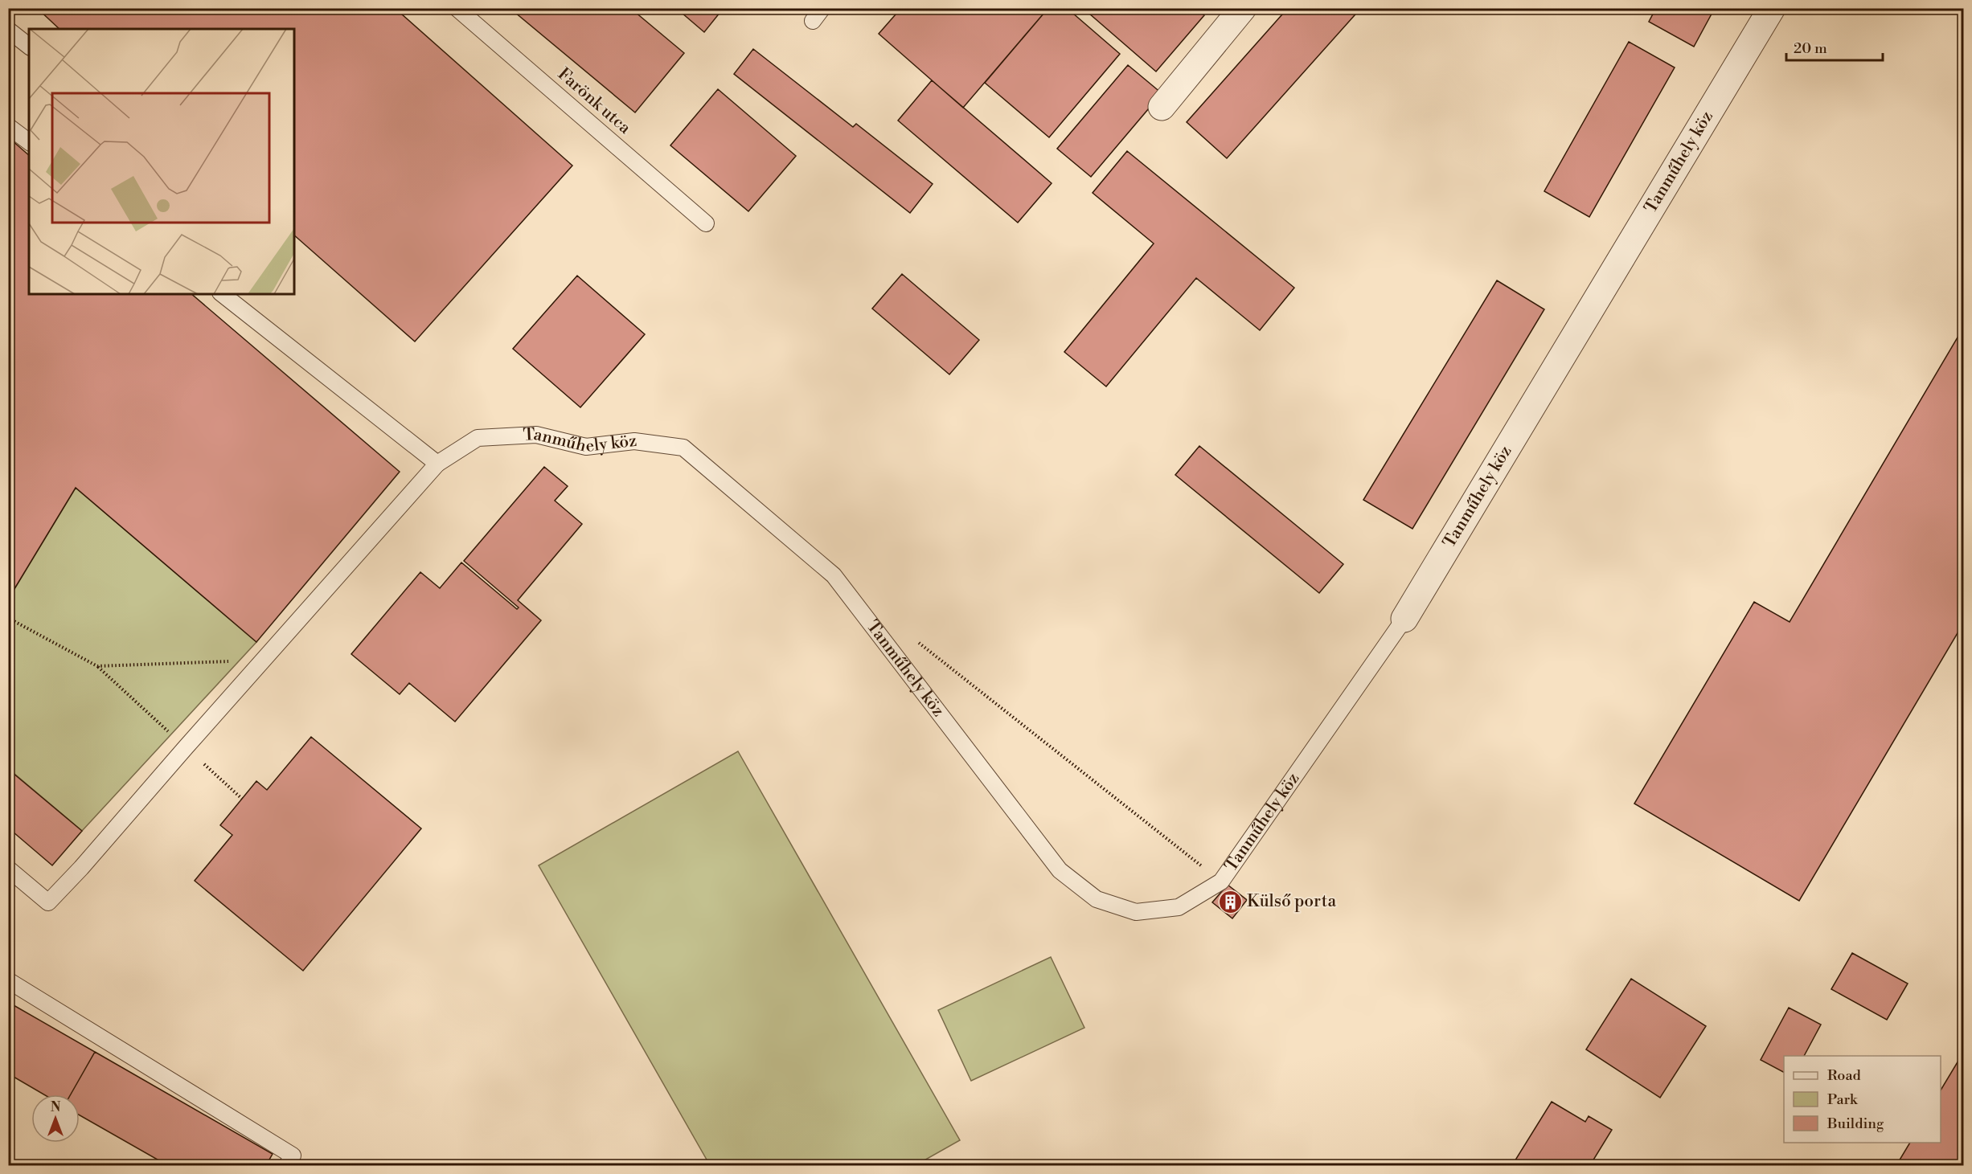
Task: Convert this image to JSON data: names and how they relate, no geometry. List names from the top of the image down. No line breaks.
{"streets":{"street":["Tanműhely köz"],"lane":["Farönk utca"]},"places":{"building":["Külső porta"]},"legend":["Road","Park","Building"],"scale_bar":"20 m","north":"top"}
